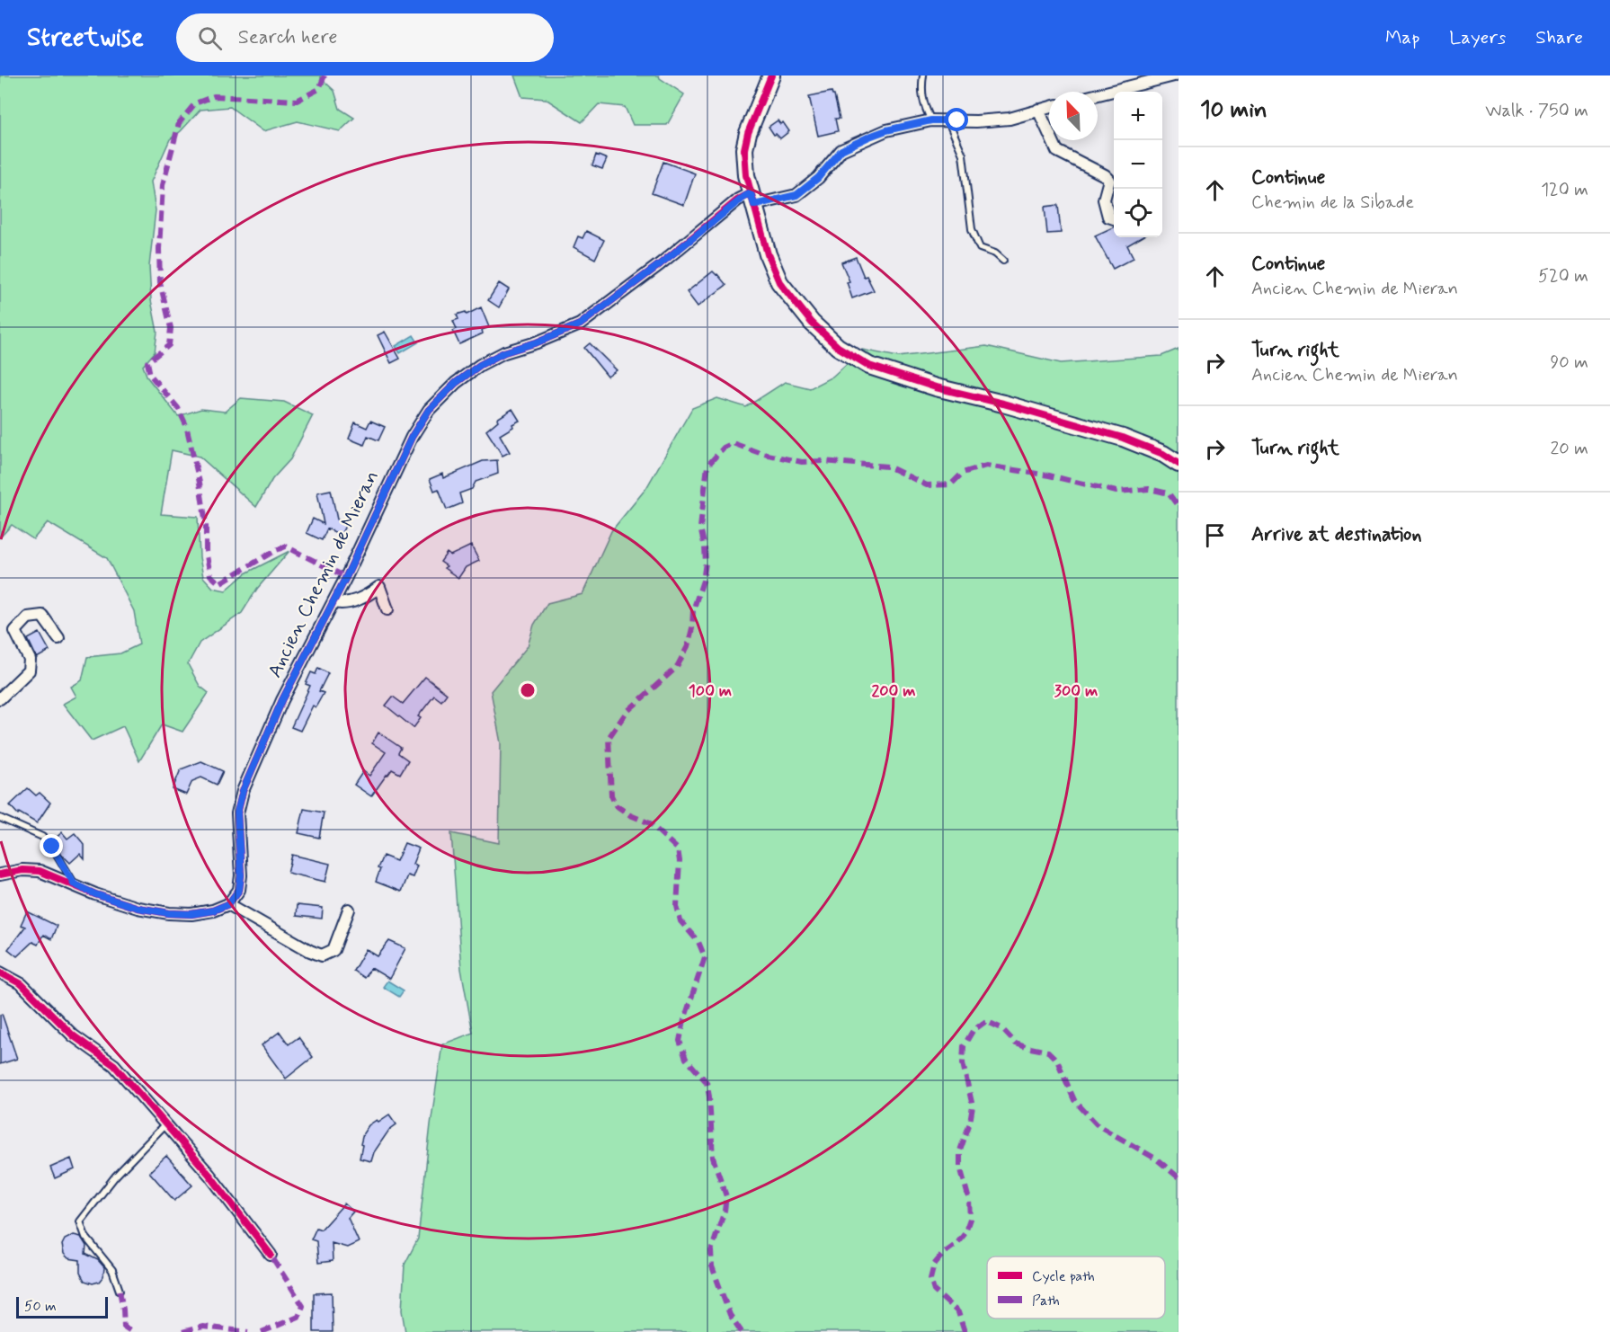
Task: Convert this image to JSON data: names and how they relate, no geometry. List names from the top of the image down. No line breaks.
{"streets":{"street":["Ancien Chemin de Mieran"]},"legend":["Cycle path","Path"],"scale_bar":"50 m","north":"top left","page":{"header":"Streetwise","search":"Search here","nav":["Map","Layers","Share"],"heading":["10 min","Walk · 750 m"],"map_buttons":["+","−"],"list":[["Continue","Chemin de la Sibade","120 m"],["Continue","Ancien Chemin de Mieran","520 m"],["Turn right","Ancien Chemin de Mieran","90 m"],["Turn right","20 m"],"Arrive at destination"],"scale":"50 m"},"rings":["100 m","200 m","300 m"]}
